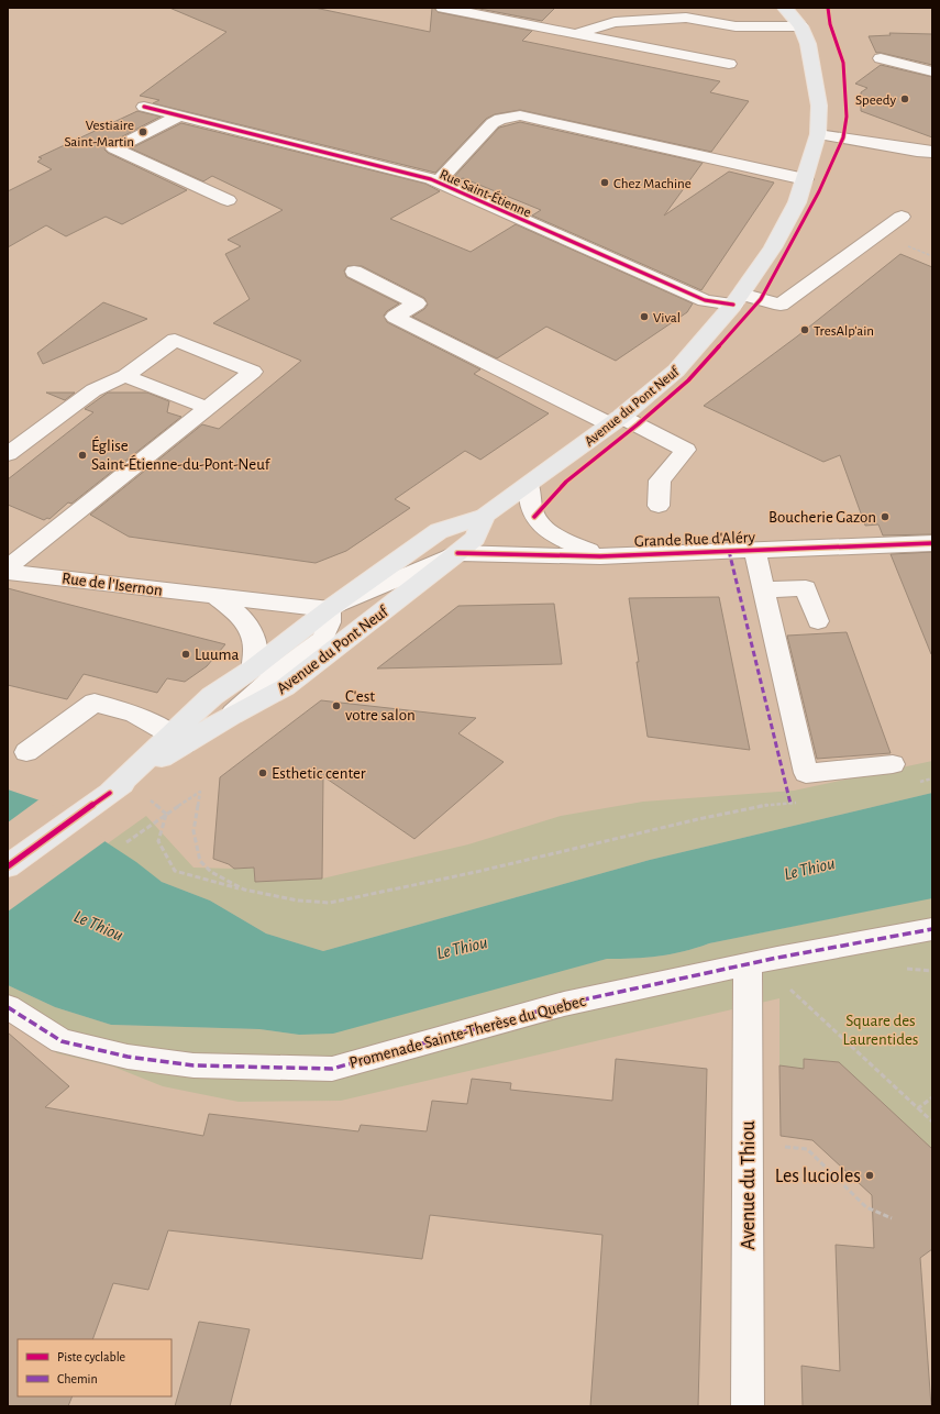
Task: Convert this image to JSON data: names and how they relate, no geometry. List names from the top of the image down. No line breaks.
{"streets":{"main road":["Avenue du Pont Neuf"],"street":["Rue Saint-Étienne","Grande Rue d'Aléry","Rue de l'Isernon","Promenade Sainte-Therèse du Quebec","Avenue du Thiou"]},"crossings":[["Rue Saint-Étienne","Avenue du Pont Neuf"],["Avenue du Pont Neuf","Grande Rue d'Aléry"],["Avenue du Pont Neuf","Rue de l'Isernon"],["Promenade Sainte-Therèse du Quebec","Avenue du Thiou"]],"water":["Le Thiou"],"parks":["Square des Laurentides"],"places":["Speedy","Vestiaire Saint-Martin","Chez Machine","Vival","TresAlp'ain","Église Saint-Étienne-du-Pont-Neuf","Boucherie Gazon","Luuma","C'est votre salon","Esthetic center","Les lucioles"],"legend":["Piste cyclable","Chemin"]}
